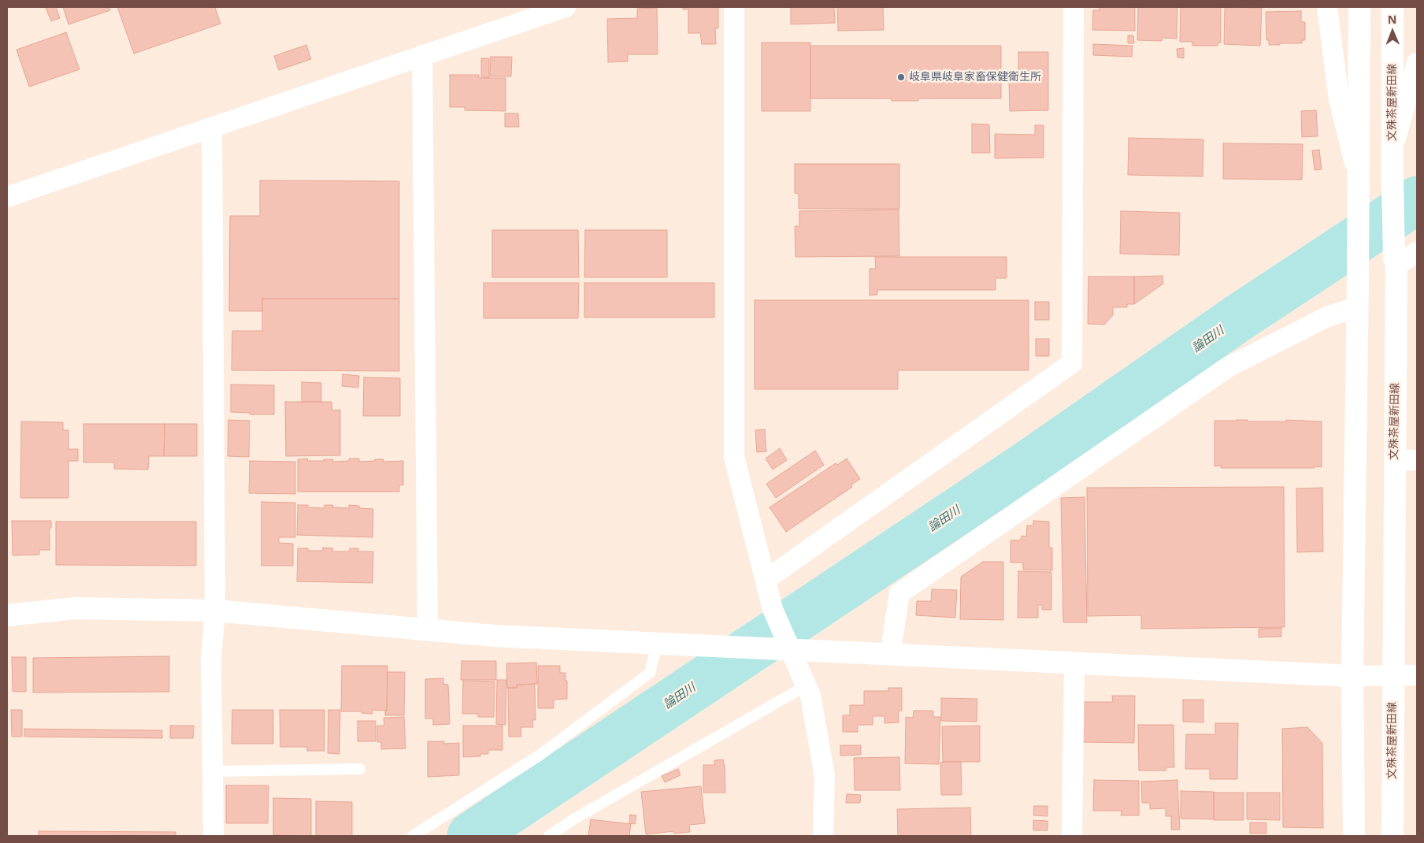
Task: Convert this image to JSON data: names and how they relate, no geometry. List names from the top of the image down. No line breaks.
{"streets":{"main road":["文殊茶屋新田線"]},"water":["論田川"],"places":["岐阜県岐阜家畜保健衛生所"],"north":"top"}
